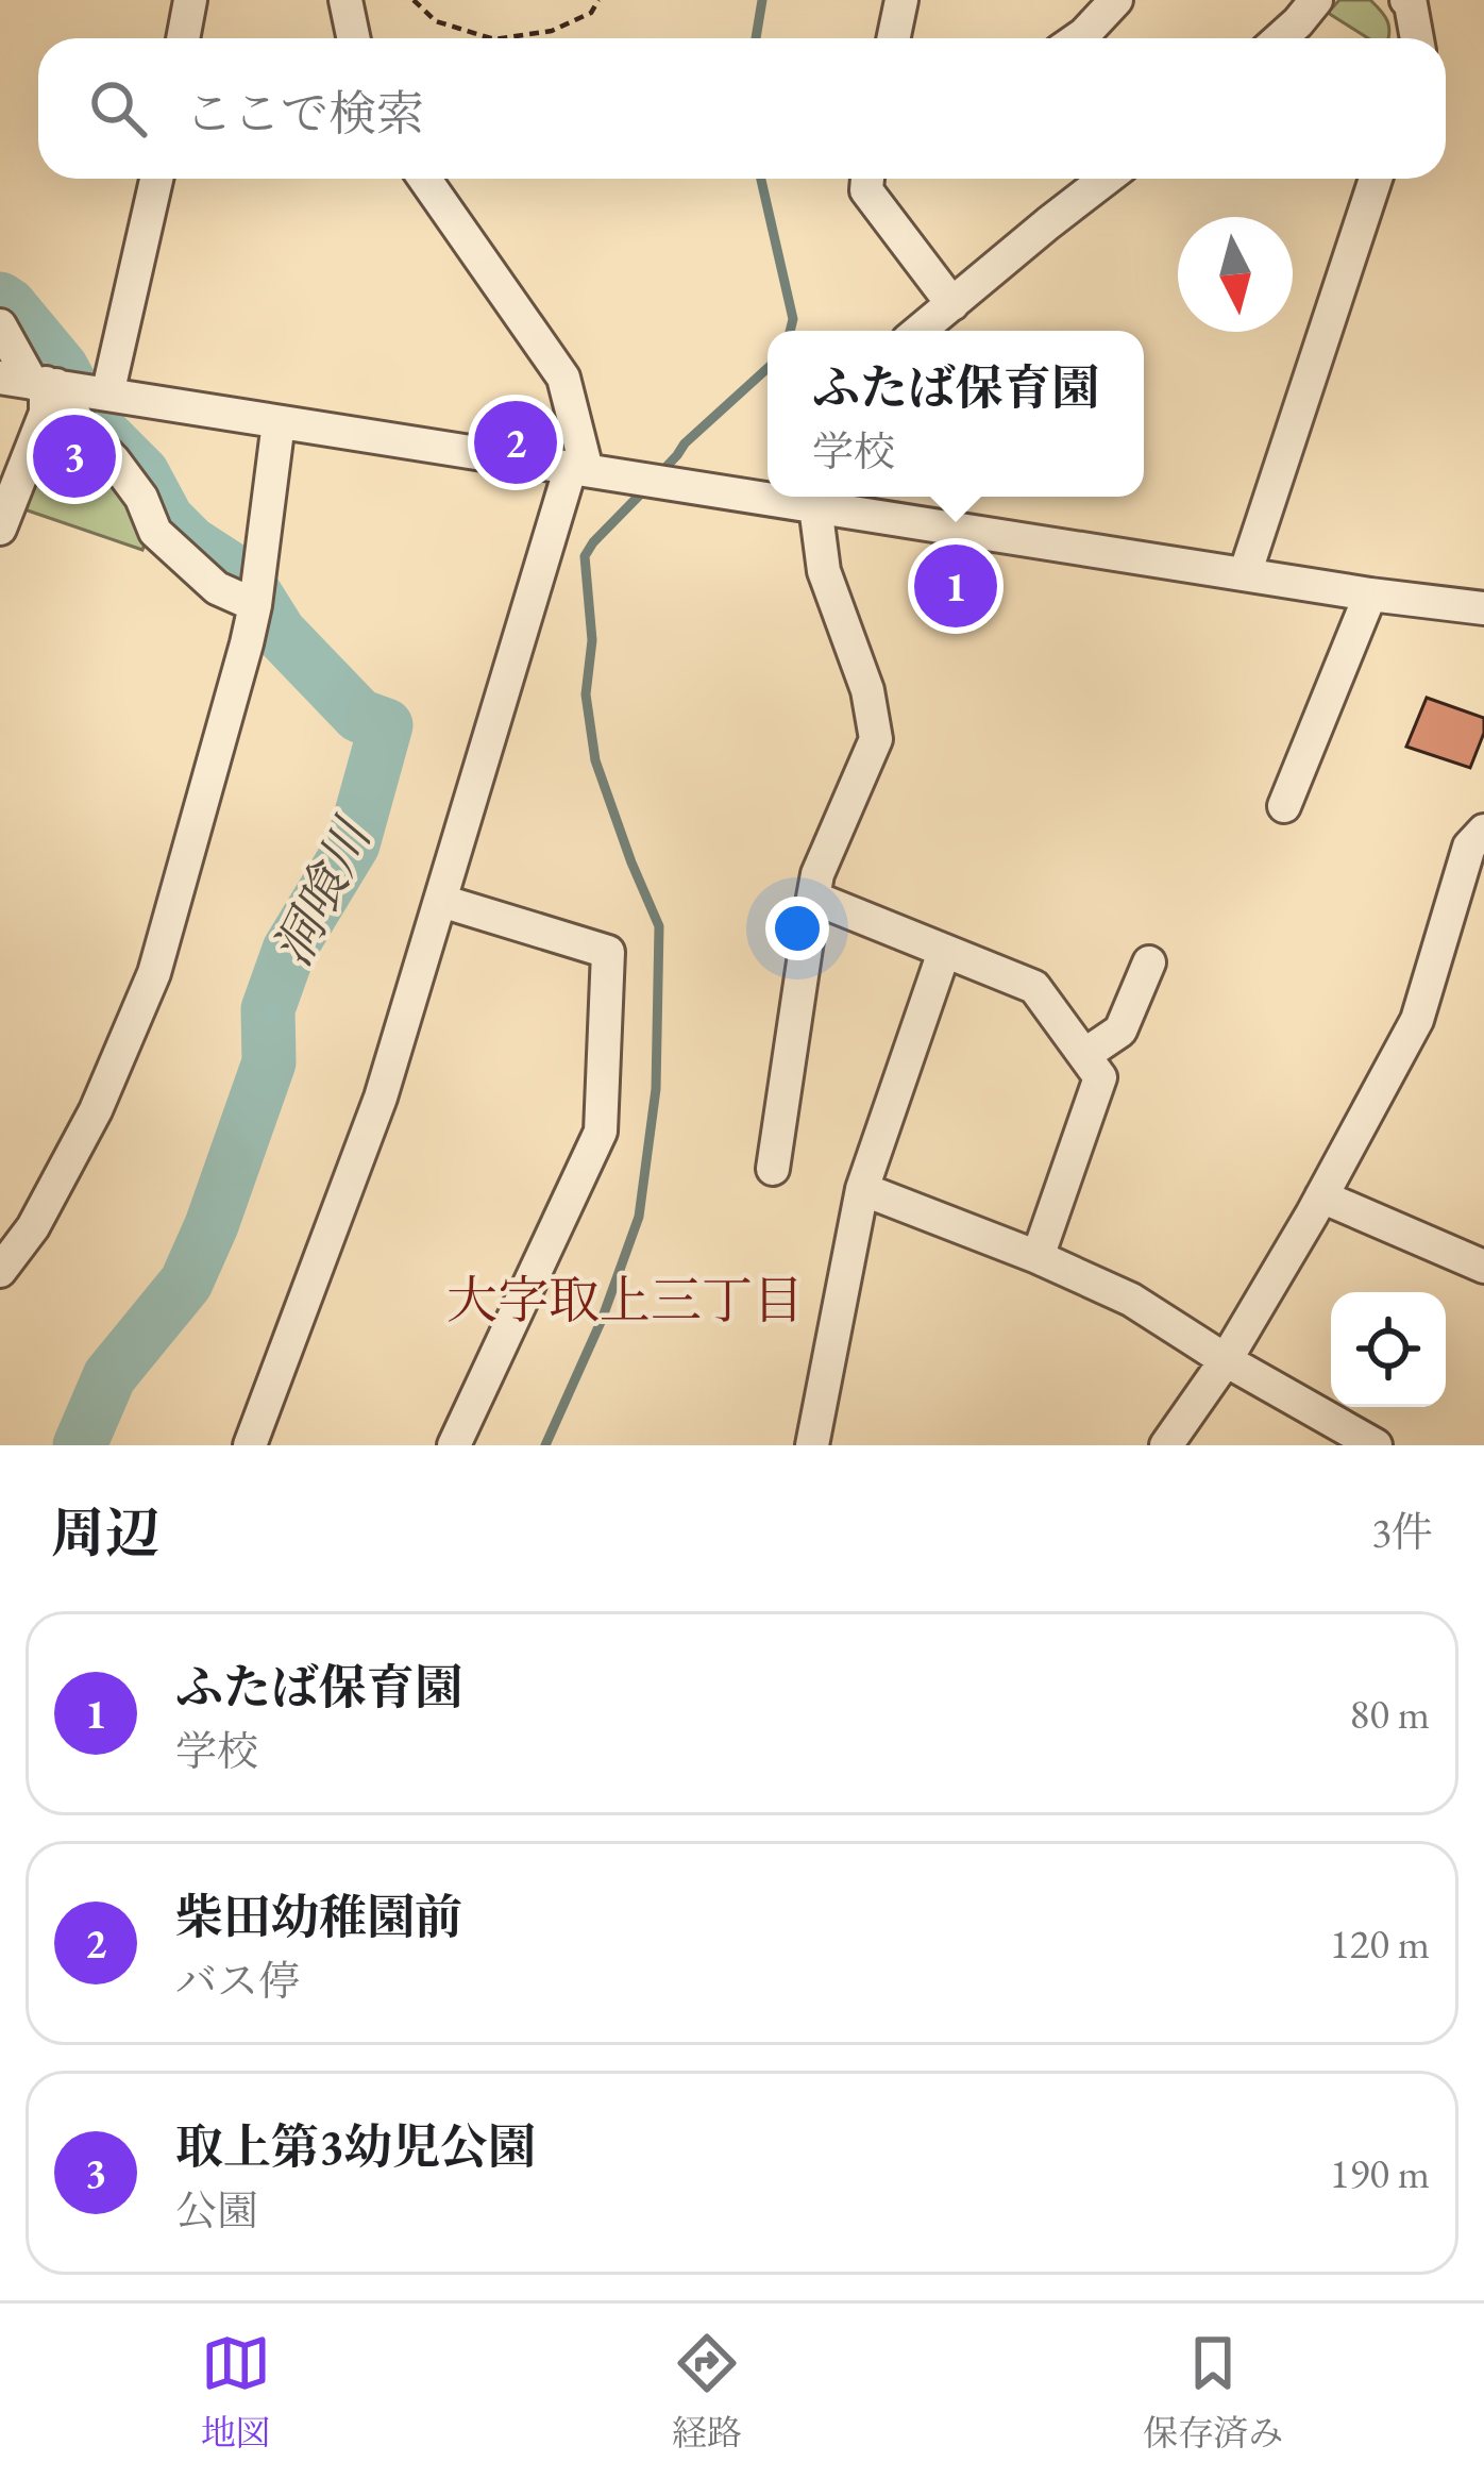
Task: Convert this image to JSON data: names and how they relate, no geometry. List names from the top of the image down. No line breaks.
{"districts":["大字取上三丁目"],"water":["洞喰川"],"north":"bottom","page":{"search":"ここで検索","popup":["ふたば保育園","学校"],"pins":["2","3","1"],"heading":["周辺","3件"],"list":[{"mark":"1","name":"ふたば保育園","note":"学校","value":"80 m"},{"mark":"2","name":"柴田幼稚園前","note":"バス停","value":"120 m"},{"mark":"3","name":"取上第3幼児公園","note":"公園","value":"190 m"}],"nav":["地図","経路","保存済み"]}}
